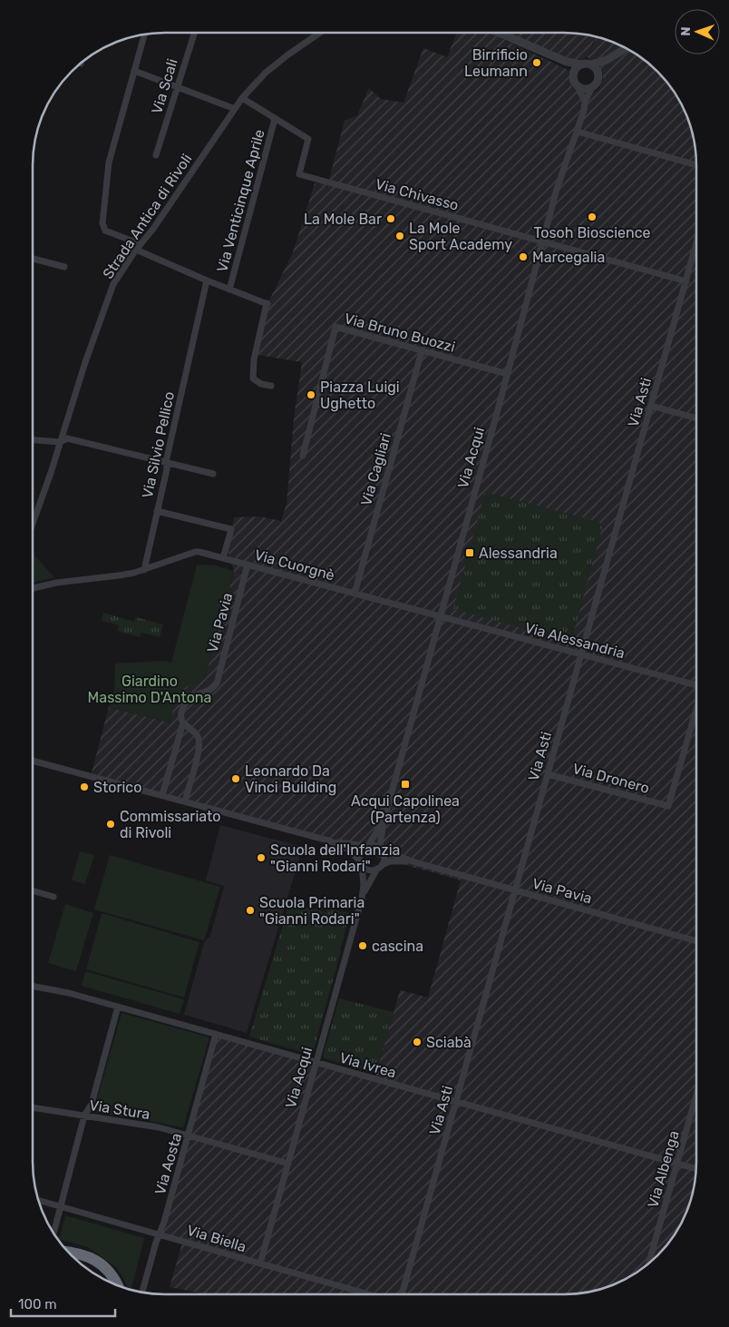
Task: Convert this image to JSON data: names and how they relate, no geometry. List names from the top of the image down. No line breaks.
{"streets":{"street":["Via Scali","Via Chivasso","Via Venticinque Aprile","Strada Antica di Rivoli","Via Bruno Buozzi","Via Asti","Via Silvio Pellico","Via Acqui","Via Cagliari","Via Cuorgnè","Via Pavia","Via Alessandria","Via Dronero","Via Ivrea","Via Stura","Via Aosta","Via Albenga","Via Biella"]},"crossings":[["Via Chivasso","Via Venticinque Aprile"],["Via Chivasso","Via Asti"],["Via Chivasso","Via Acqui"],["Via Bruno Buozzi","Via Acqui"],["Via Bruno Buozzi","Via Cagliari"],["Via Asti","Via Pavia"],["Via Asti","Via Alessandria"],["Via Asti","Via Dronero"],["Via Asti","Via Ivrea"],["Via Silvio Pellico","Via Cuorgnè"],["Via Acqui","Via Cuorgnè"],["Via Acqui","Via Pavia"],["Via Acqui","Via Alessandria"],["Via Acqui","Via Ivrea"],["Via Acqui","Via Stura"],["Via Acqui","Via Biella"],["Via Cagliari","Via Cuorgnè"],["Via Cuorgnè","Via Pavia"],["Via Cuorgnè","Via Alessandria"],["Via Ivrea","Via Aosta"],["Via Ivrea","Via Albenga"],["Via Stura","Via Aosta"],["Via Aosta","Via Biella"]],"parks":["Giardino Massimo D'Antona"],"places":{"other":["Birrificio Leumann","Tosoh Bioscience","La Mole Bar","La Mole Sport Academy","Marcegalia","Piazza Luigi Ughetto","Leonardo Da Vinci Building","Storico","Commissariato di Rivoli","Scuola dell'Infanzia \"Gianni Rodari\"","Scuola Primaria \"Gianni Rodari\"","cascina","Sciabà"],"transit":["Alessandria","Acqui Capolinea (Partenza)"]},"scale_bar":"100 m","north":"left"}
